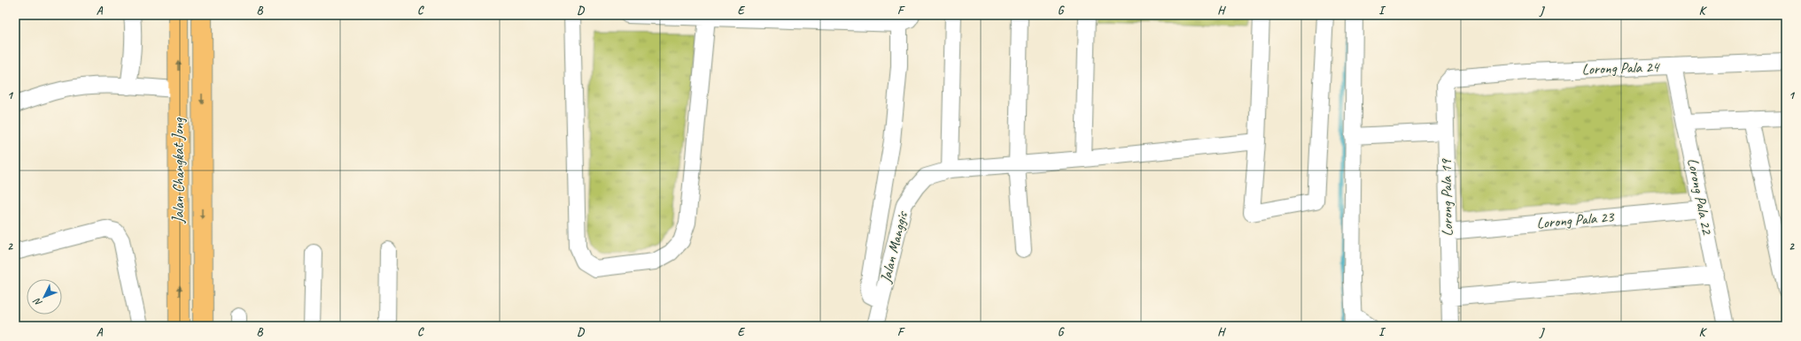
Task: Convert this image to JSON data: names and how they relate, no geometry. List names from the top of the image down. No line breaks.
{"streets":{"highway":["Jalan Changkat Jong"],"street":["Lorong Pala 24","Lorong Pala 22","Lorong Pala 19","Lorong Pala 23","Jalan Manggis"]},"crossings":[["Lorong Pala 24","Lorong Pala 22"],["Lorong Pala 24","Lorong Pala 19"],["Lorong Pala 22","Lorong Pala 23"],["Lorong Pala 19","Lorong Pala 23"]],"north":"bottom left","grid":{"columns":["A","B","C","D","E","F","G","H","I","J","K"],"rows":["1","2"]}}
